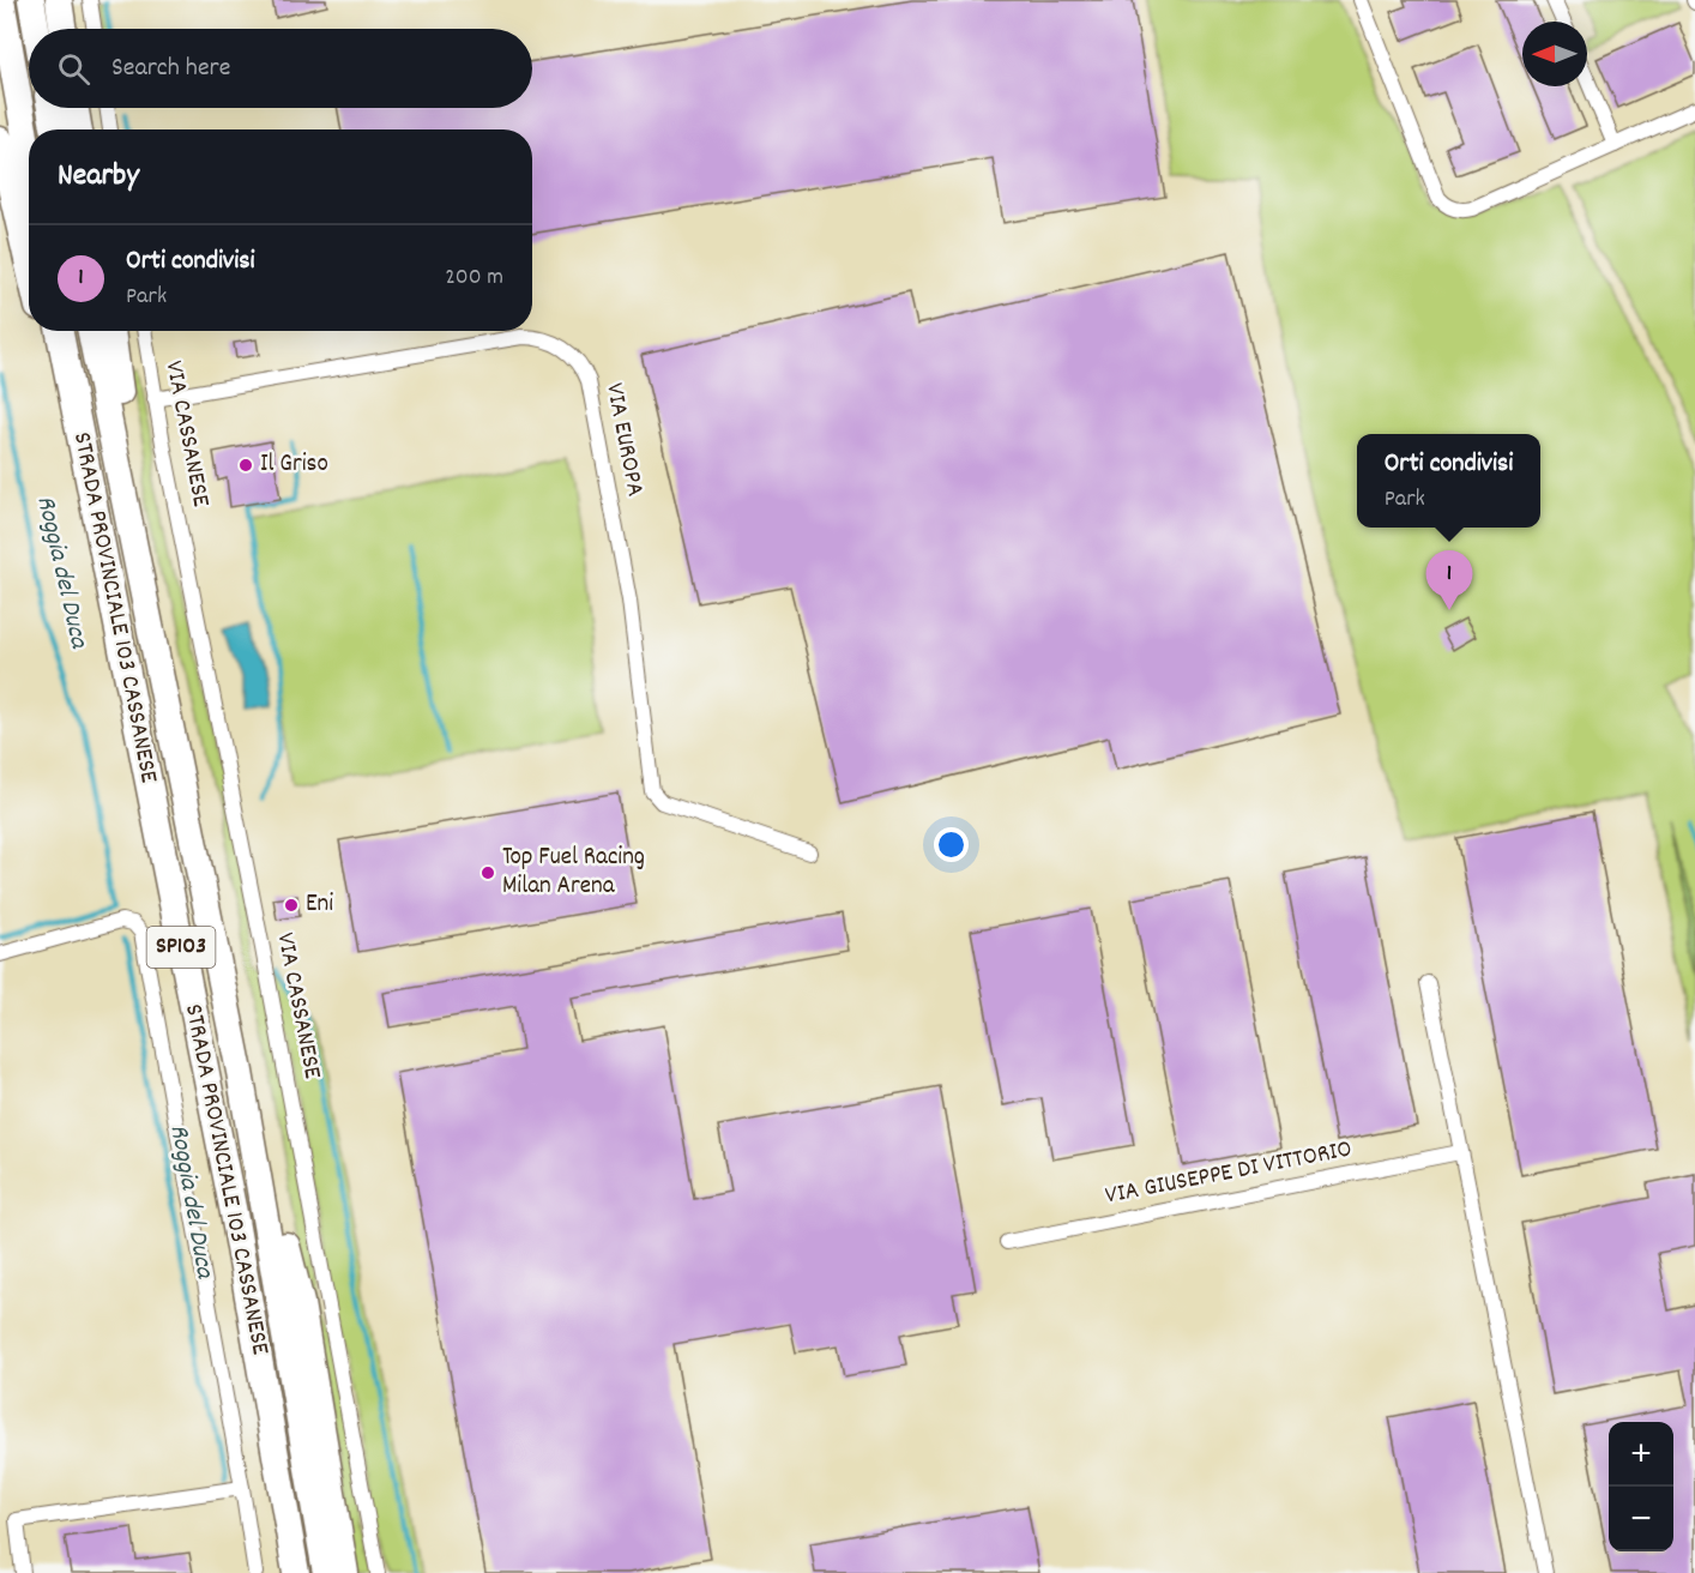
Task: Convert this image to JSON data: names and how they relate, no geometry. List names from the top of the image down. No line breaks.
{"streets":{"highway":["STRADA PROVINCIALE 103 CASSANESE","SP103"],"street":["VIA CASSANESE","VIA EUROPA","VIA GIUSEPPE DI VITTORIO"]},"crossings":[["VIA CASSANESE","VIA EUROPA"],["STRADA PROVINCIALE 103 CASSANESE","SP103"]],"water":["Roggia del Duca"],"places":["Il Griso","Top Fuel Racing Milan Arena","Eni"],"north":"left","page":{"search":"Search here","heading":"Nearby","list":[{"mark":"1","name":"Orti condivisi","note":"Park","value":"200 m"}],"popup":["Orti condivisi","Park"],"pins":"1","map_buttons":["+","−"]}}
